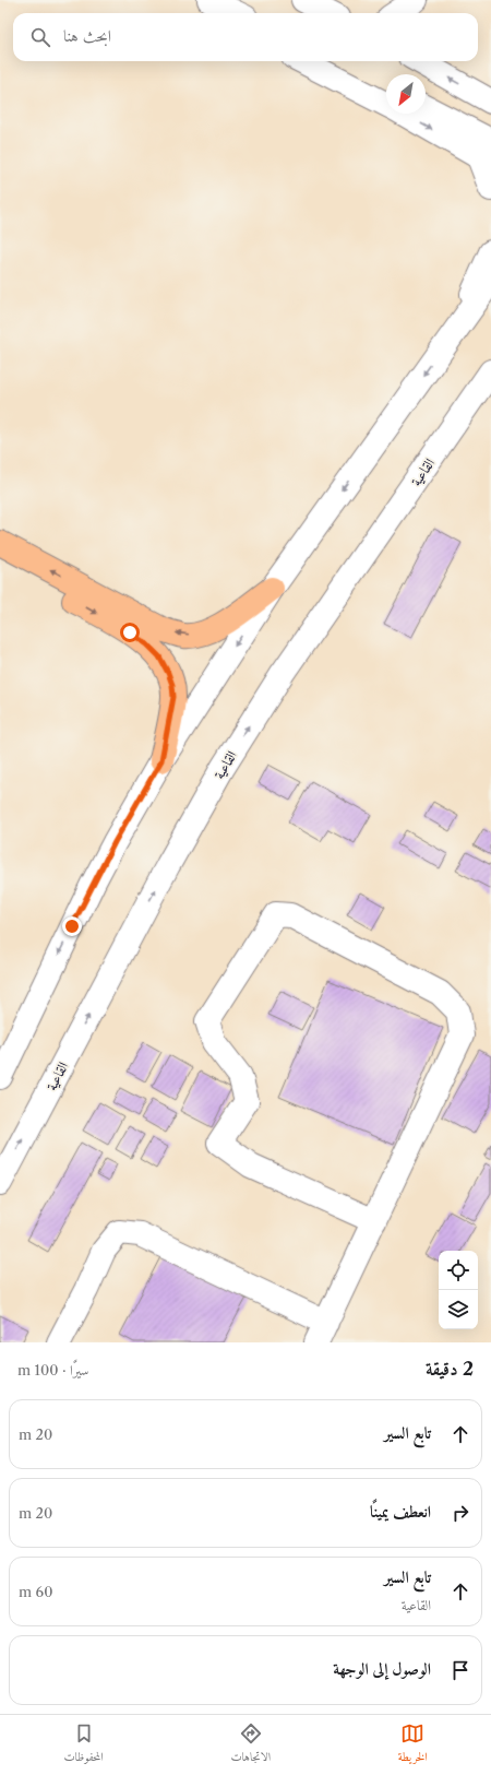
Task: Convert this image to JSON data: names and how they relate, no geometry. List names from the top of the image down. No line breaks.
{"streets":{"street":["القاعية"]},"north":"bottom left","page":{"search":"ابحث هنا","heading":["2 دقيقة","سيرًا · 100 m"],"list":[["تابع السير","20 m"],["انعطف يمينًا","20 m"],["تابع السير","القاعية","60 m"],"الوصول إلى الوجهة"],"nav":["الخريطة","الاتجاهات","المحفوظات"]}}
